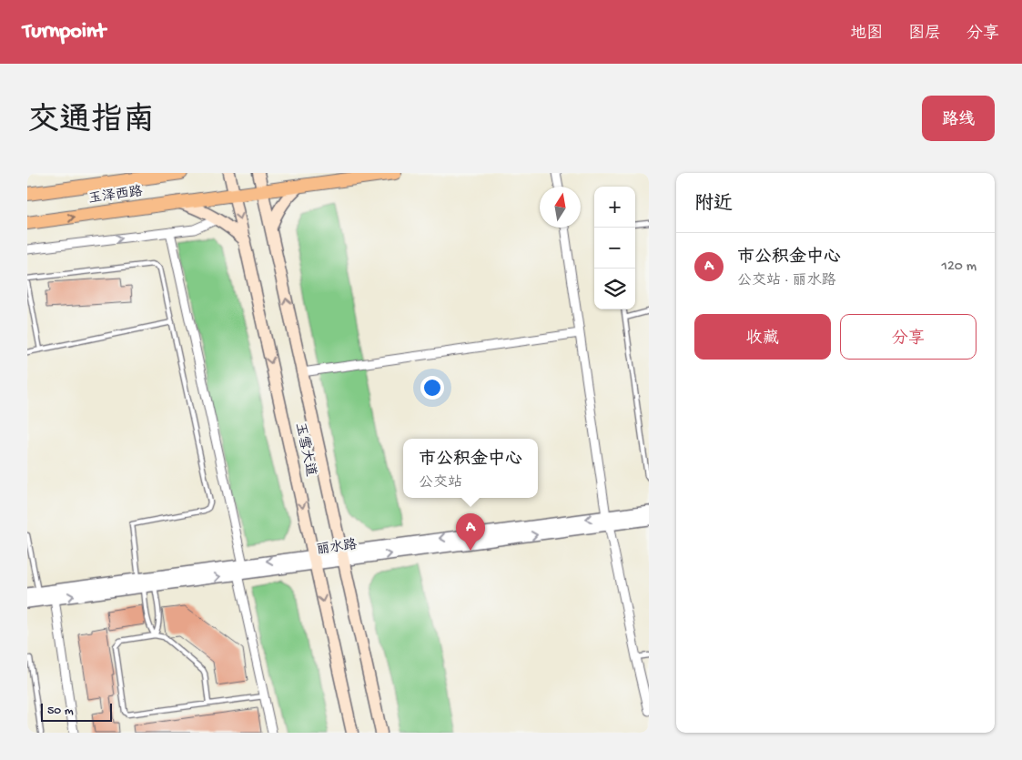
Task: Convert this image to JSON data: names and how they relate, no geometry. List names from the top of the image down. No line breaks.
{"streets":{"main road":["玉泽西路","玉雪大道"],"street":["丽水路"]},"crossings":[["玉泽西路","玉雪大道"],["玉雪大道","丽水路"]],"scale_bar":"50 m","north":"top","page":{"header":"Turnpoint","nav":["地图","图层","分享"],"title":"交通指南","buttons":["路线",["收藏","分享"]],"heading":"附近","map_buttons":["+","−"],"list":[{"mark":"A","name":"市公积金中心","note":"公交站 · 丽水路","value":"120 m"}],"popup":["市公积金中心","公交站"],"pins":"A","scale":"50 m"}}
